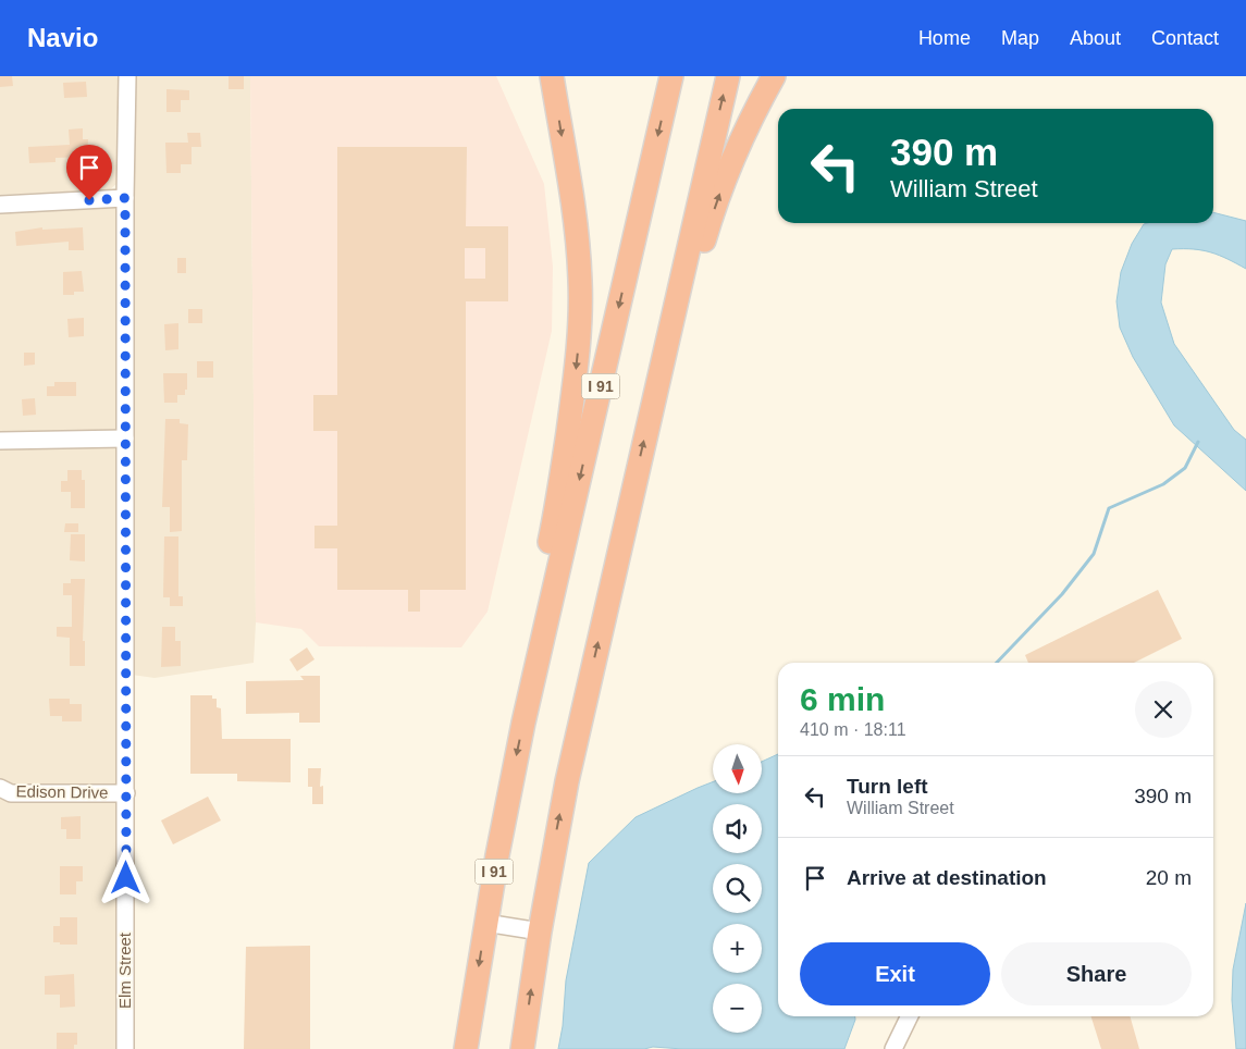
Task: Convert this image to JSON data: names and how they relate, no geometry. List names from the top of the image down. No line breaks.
{"streets":{"highway":["I 91"],"street":["Edison Drive","Elm Street"]},"crossings":[["Edison Drive","Elm Street"]],"north":"bottom","page":{"header":"Navio","nav":["Home","Map","About","Contact"],"turn":["390 m","William Street"],"heading":["6 min","410 m · 18:11"],"map_buttons":["+","−"],"list":[{"name":"Turn left","note":"William Street","value":"390 m"},{"name":"Arrive at destination","value":"20 m"}],"buttons":["Exit","Share"]}}
